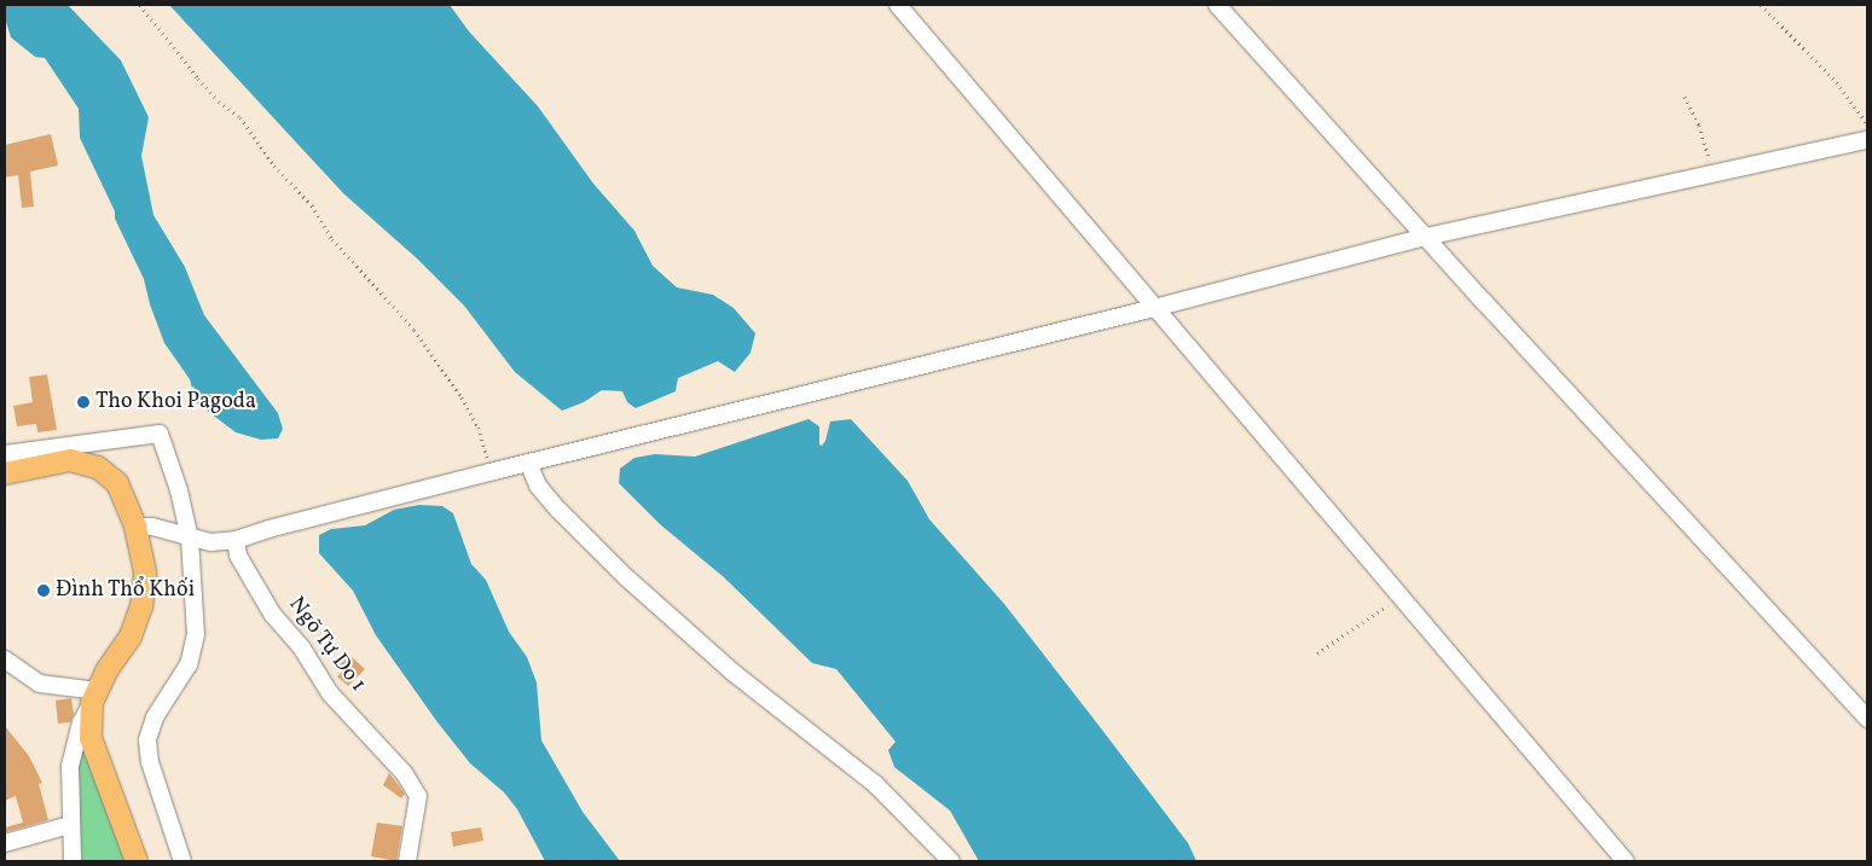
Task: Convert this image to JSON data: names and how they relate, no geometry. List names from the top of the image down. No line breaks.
{"streets":{"street":["Ngõ Tự Do 1"]},"places":["Tho Khoi Pagoda","Đình Thổ Khối"]}
